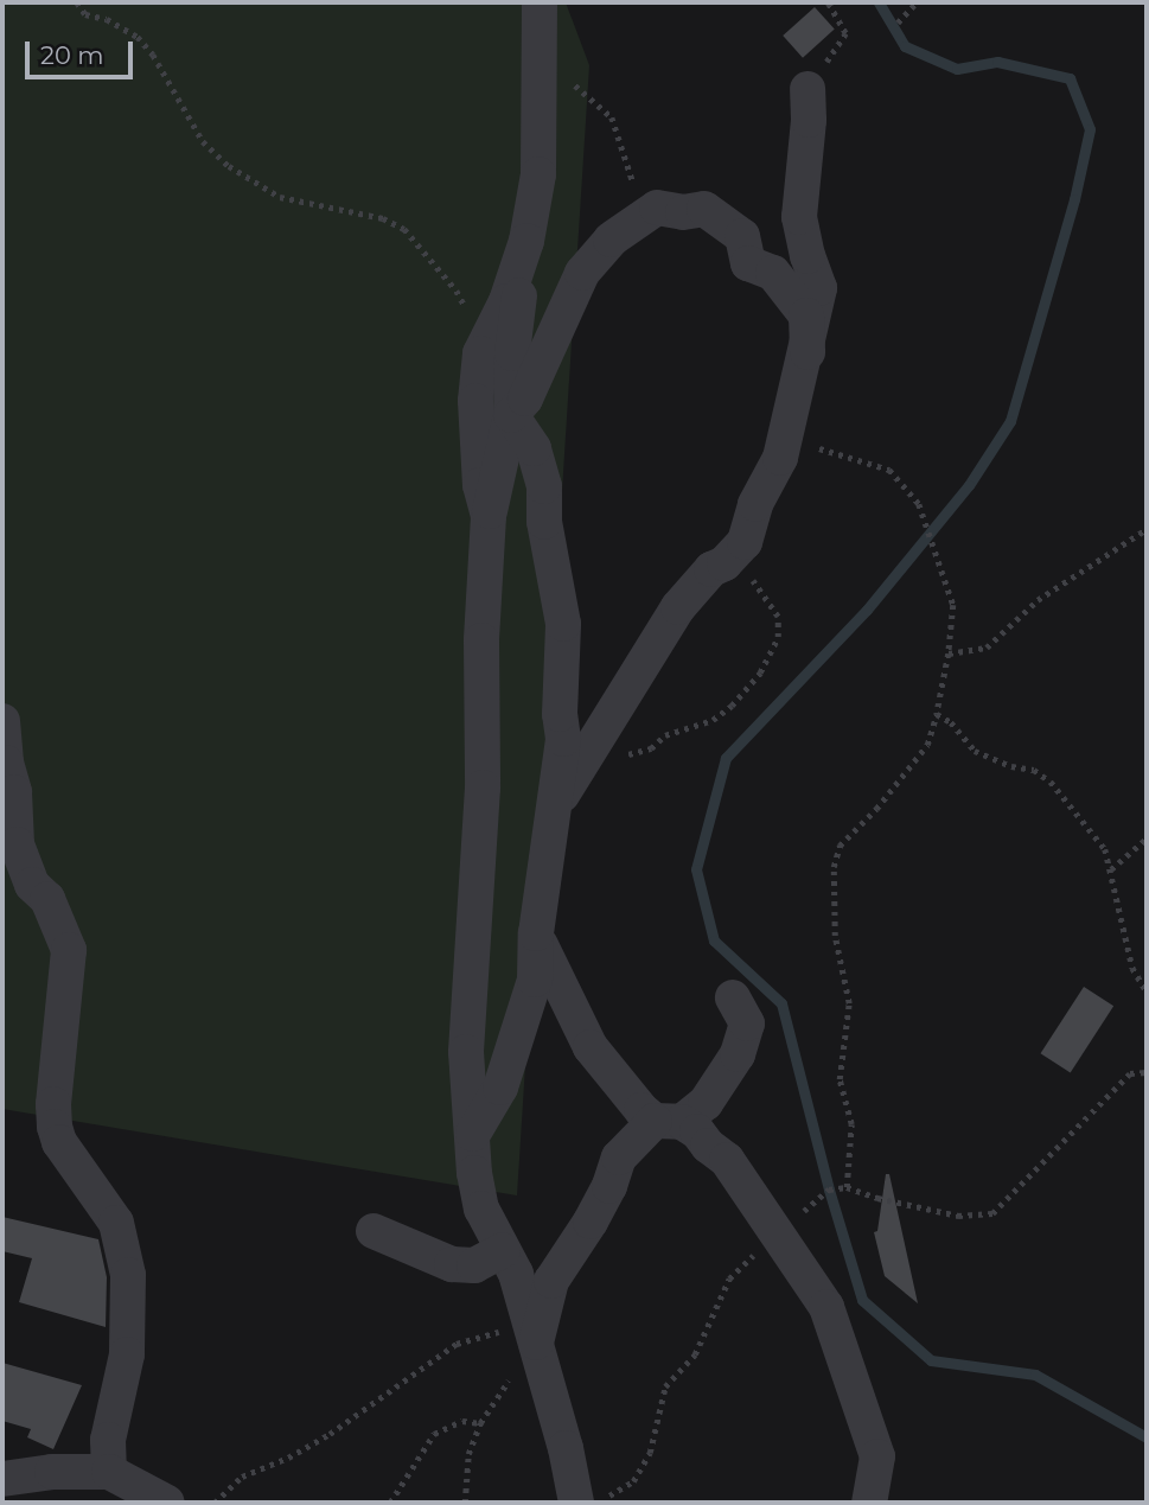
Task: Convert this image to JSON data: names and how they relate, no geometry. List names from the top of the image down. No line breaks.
{"scale_bar":"20 m"}
